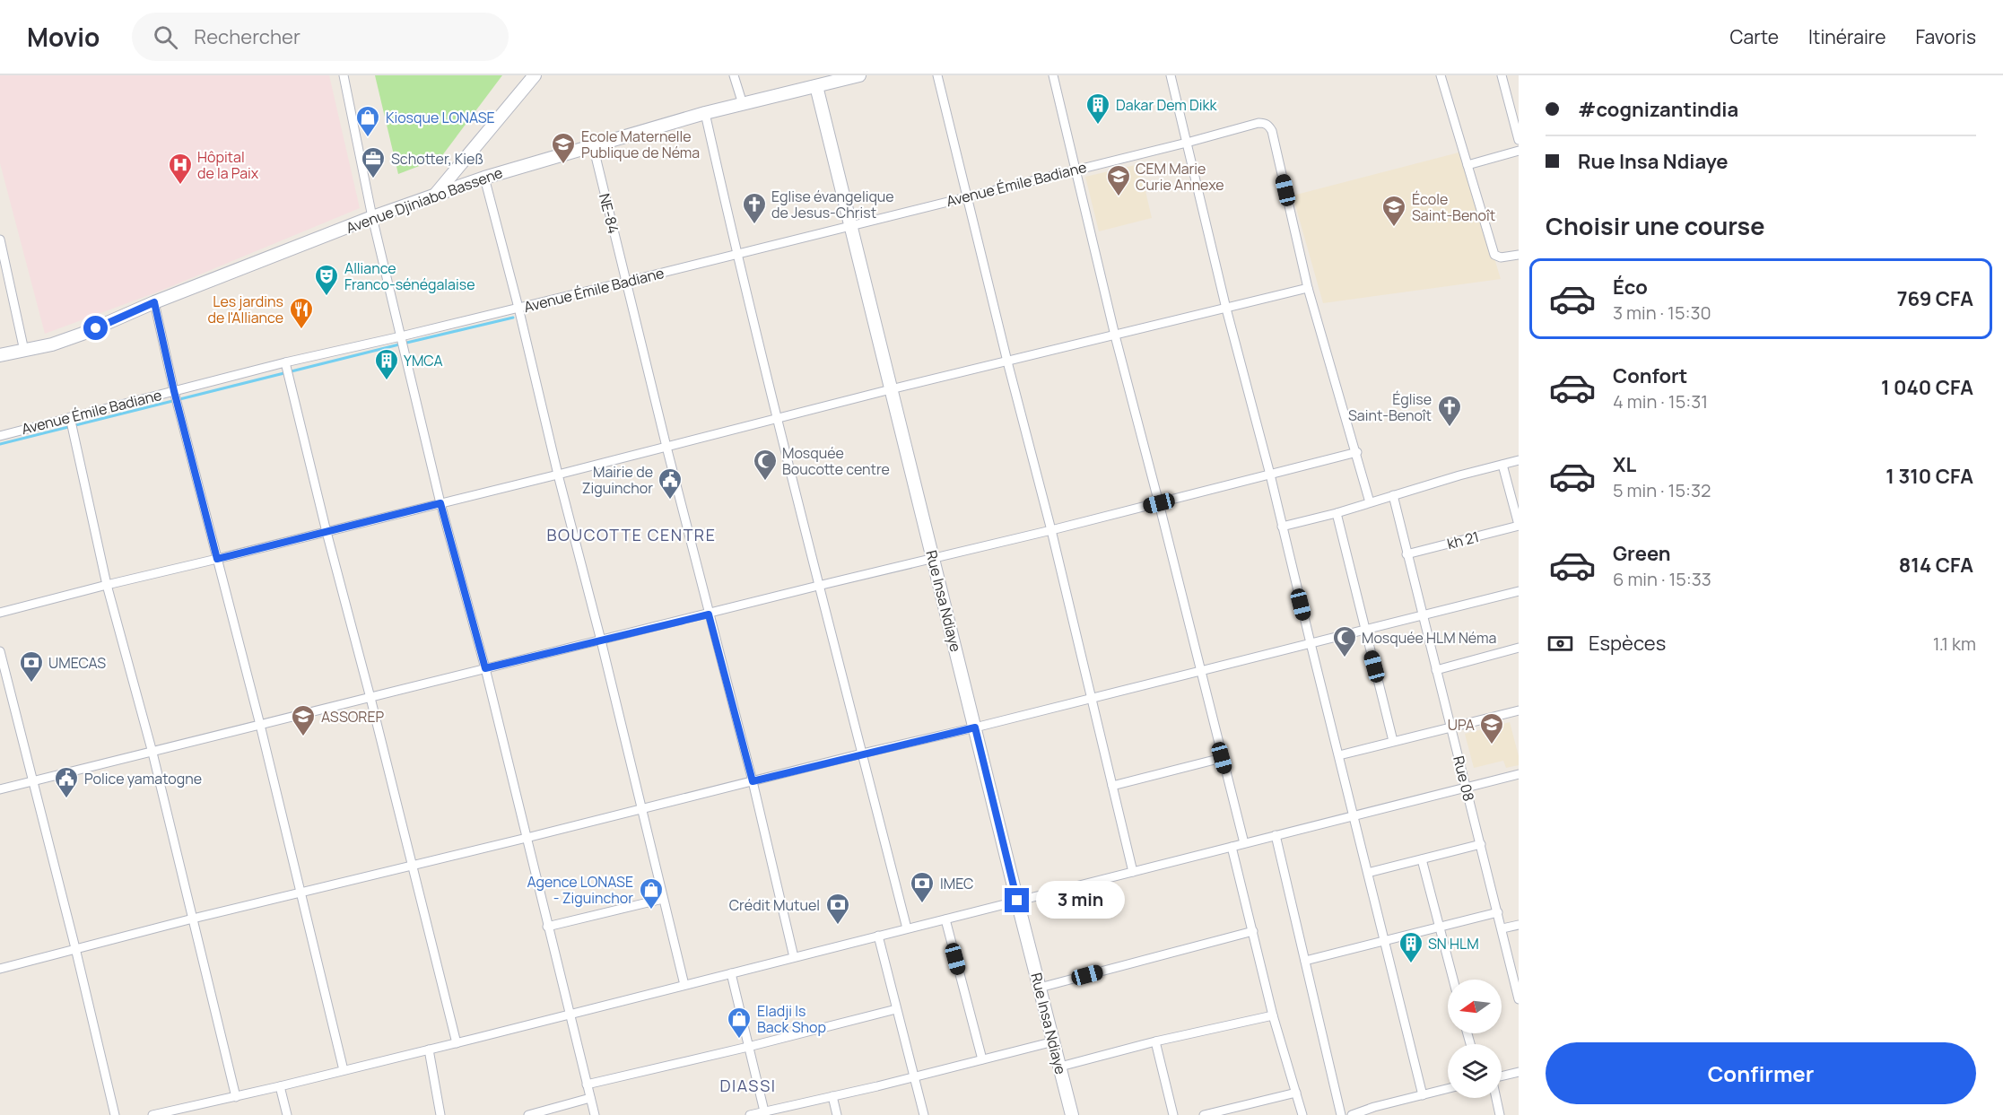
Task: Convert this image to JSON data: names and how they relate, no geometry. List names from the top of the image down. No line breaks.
{"streets":{"main road":["Avenue Djiniabo Bassene","Rue Insa Ndiaye"],"street":["Avenue Émile Badiane","NE-84","kh 21","Rue 08"]},"crossings":[["Avenue Émile Badiane","NE-84"],["Avenue Émile Badiane","Rue Insa Ndiaye"],["Avenue Djiniabo Bassene","NE-84"],["Avenue Djiniabo Bassene","Rue Insa Ndiaye"],["kh 21","Rue 08"]],"districts":["BOUCOTTE CENTRE","DIASSI"],"places":{"building":["Dakar Dem Dikk","YMCA","SN HLM"],"shop":["Kiosque LONASE","Agence LONASE - Ziguinchor","Eladji Is Back Shop"],"school or university":["Ecole Maternelle Publique de Néma","CEM Marie Curie Annexe","École Saint-Benoît","ASSOREP","UPA"],"office":["Schotter, Kieß"],"hospital":["Hôpital de la Paix"],"church":["Eglise évangelique de Jesus-Christ","Église Saint-Benoît"],"theatre":["Alliance Franco-sénégalaise"],"restaurant":["Les jardins de l'Alliance"],"mosque":["Mosquée Boucotte centre","Mosquée HLM Néma"],"public building":["Mairie de Ziguinchor","Police yamatogne"],"bank":["UMECAS","IMEC","Crédit Mutuel"]},"north":"left","page":{"header":"Movio","search":"Rechercher","nav":["Carte","Itinéraire","Favoris"],"banner":["#cognizantindia","Rue Insa Ndiaye"],"heading":"Choisir une course","list":[{"name":"Éco","note":"3 min · 15:30","value":"769 CFA"},{"name":"Confort","note":"4 min · 15:31","value":"1 040 CFA"},{"name":"XL","note":"5 min · 15:32","value":"1 310 CFA"},{"name":"Green","note":"6 min · 15:33","value":"814 CFA"}],"pay":["Espèces","1.1 km"],"bubble":"3 min","buttons":"Confirmer"}}
